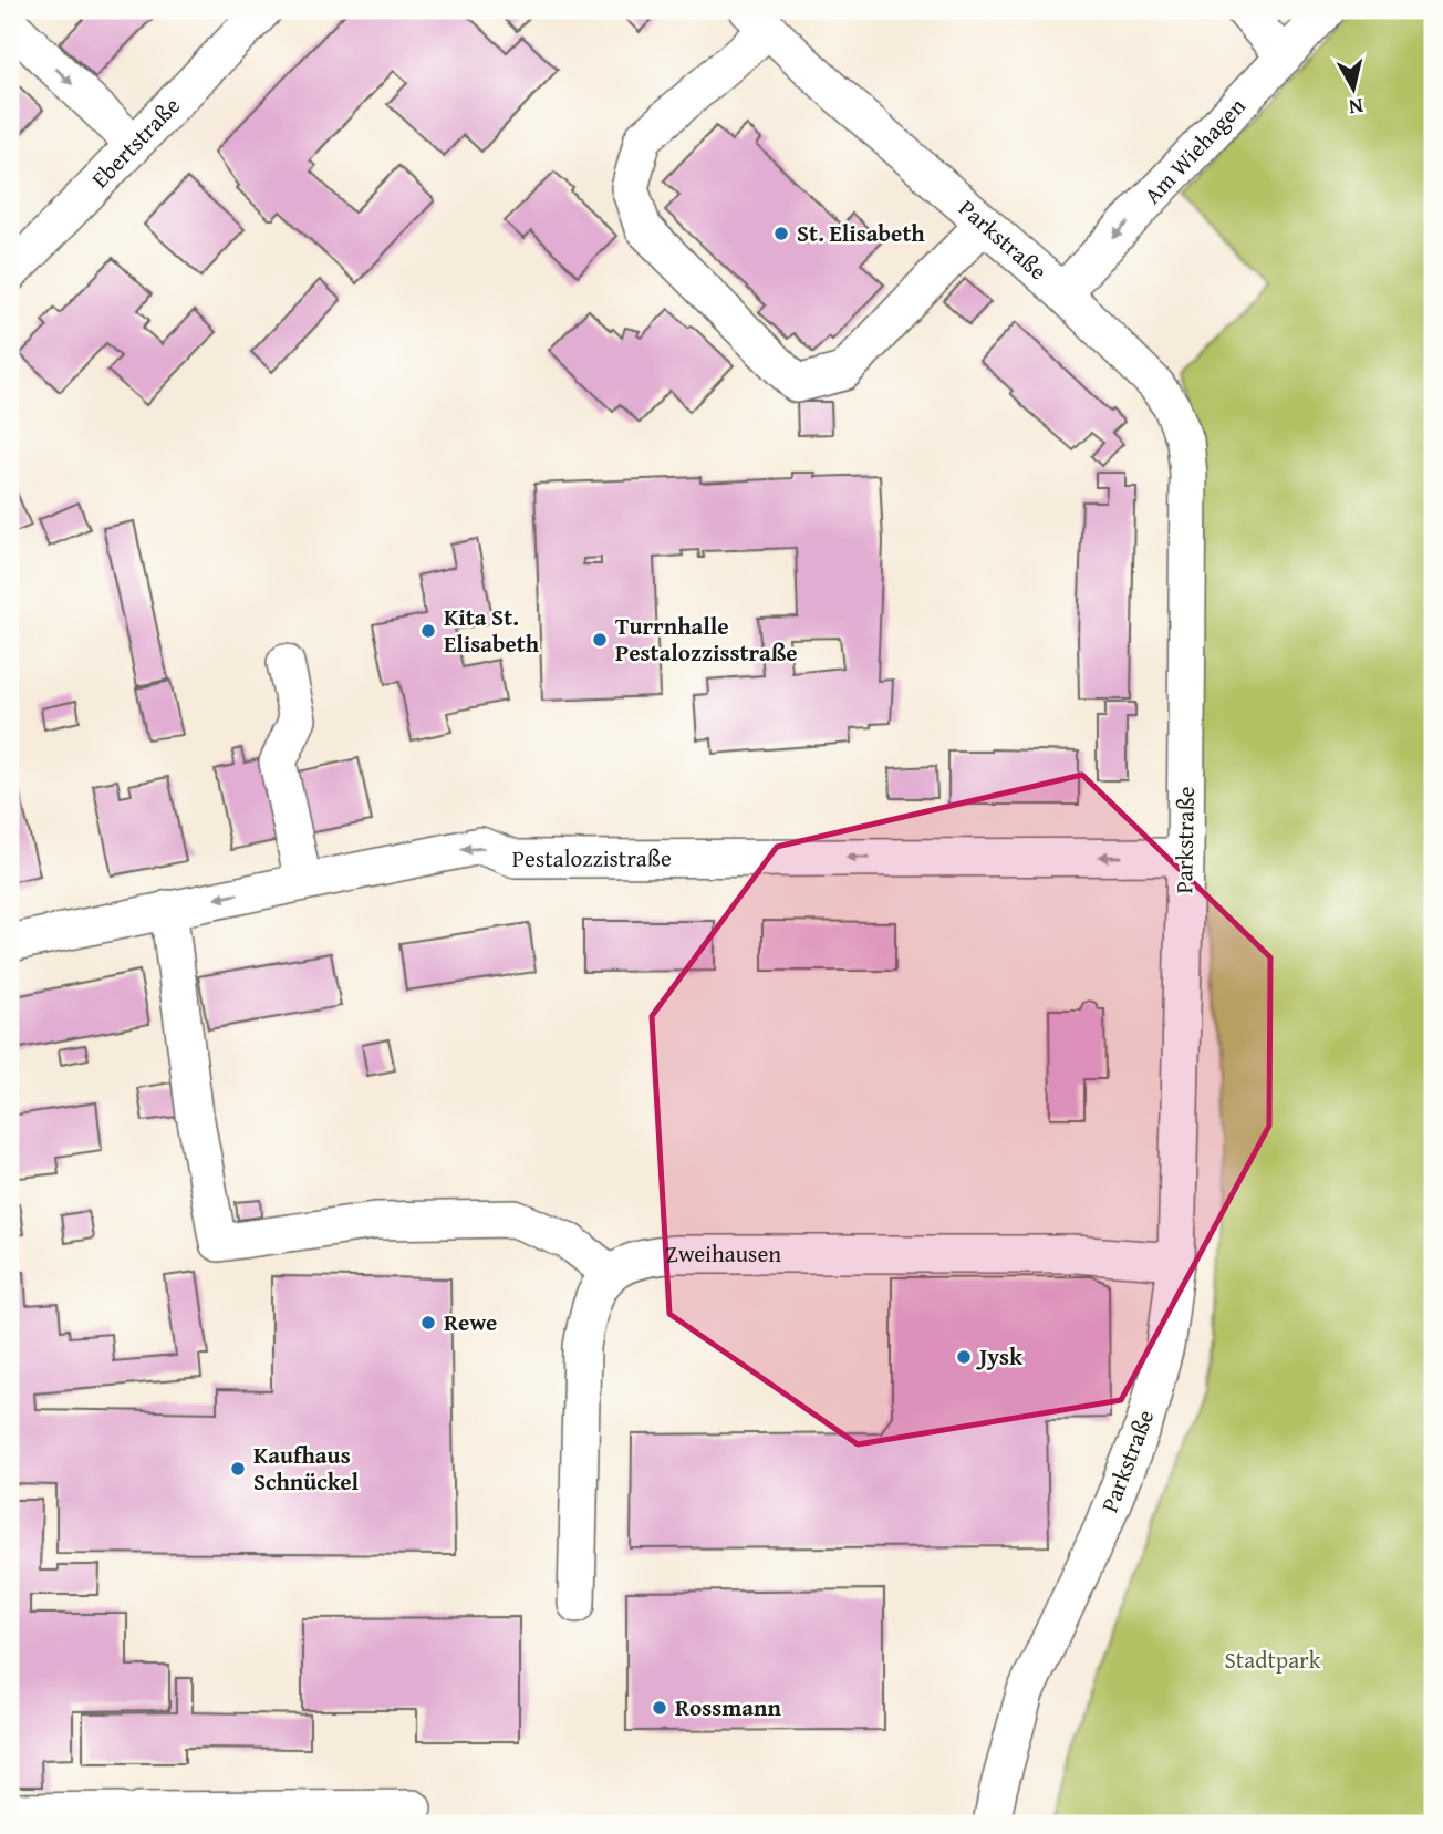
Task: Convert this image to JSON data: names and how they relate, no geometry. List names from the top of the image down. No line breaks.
{"streets":{"street":["Ebertstraße","Am Wiehagen","Parkstraße","Pestalozzistraße","Zweihausen"]},"crossings":[["Am Wiehagen","Parkstraße"],["Parkstraße","Pestalozzistraße"],["Parkstraße","Zweihausen"]],"one_way":["Am Wiehagen","Pestalozzistraße"],"parks":["Stadtpark"],"places":["St. Elisabeth","Kita St. Elisabeth","Turrnhalle Pestalozzisstraße","Rewe","Jysk","Kaufhaus Schnückel","Rossmann"],"north":"bottom"}
